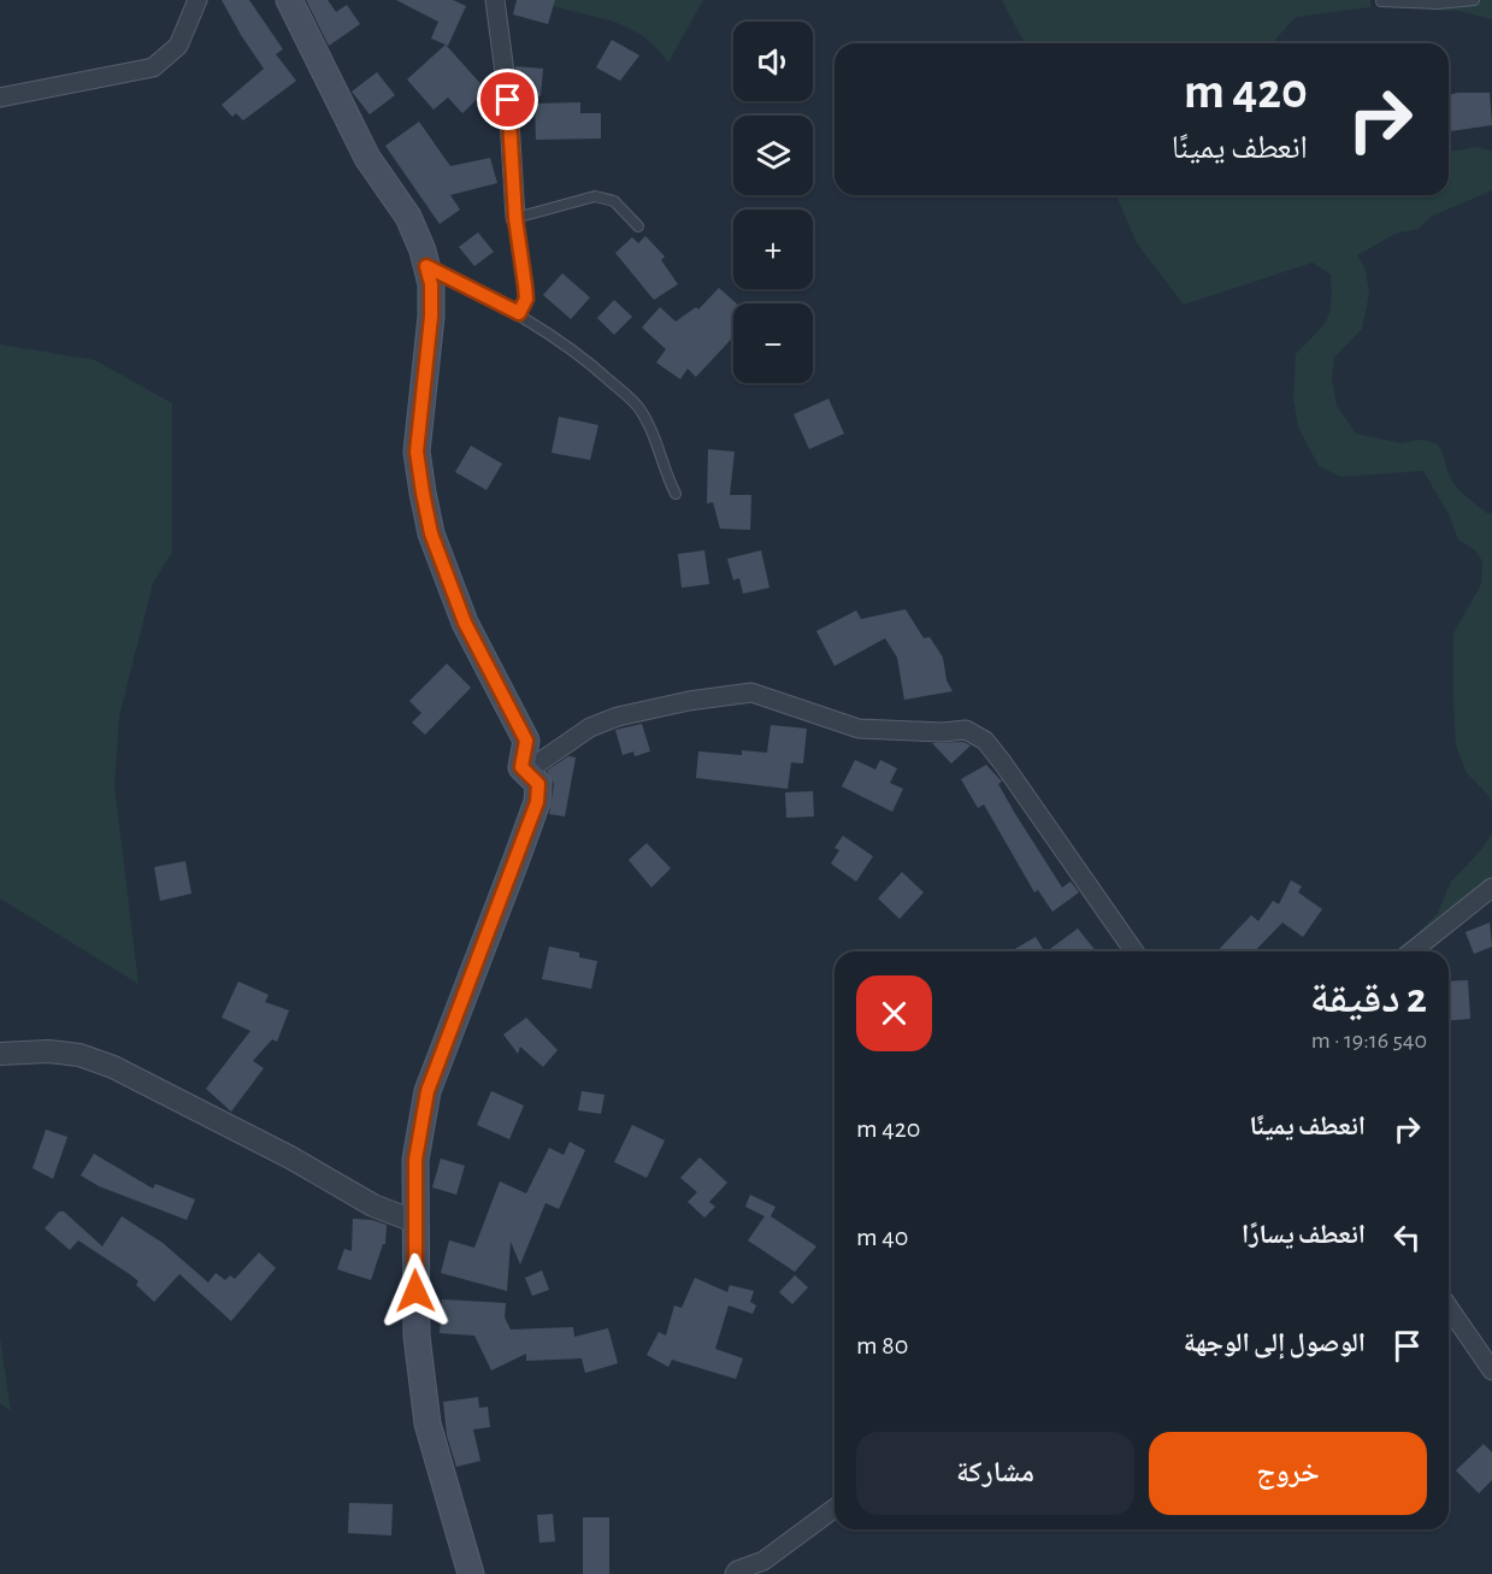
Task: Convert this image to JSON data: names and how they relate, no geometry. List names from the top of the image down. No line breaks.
{"page":{"map_buttons":["+","−"],"turn":["420 m","انعطف يمينًا"],"heading":["2 دقيقة","540 m · 19:16"],"list":[{"name":"انعطف يمينًا","value":"420 m"},{"name":"انعطف يسارًا","value":"40 m"},{"name":"الوصول إلى الوجهة","value":"80 m"}],"buttons":["خروج","مشاركة"]}}
